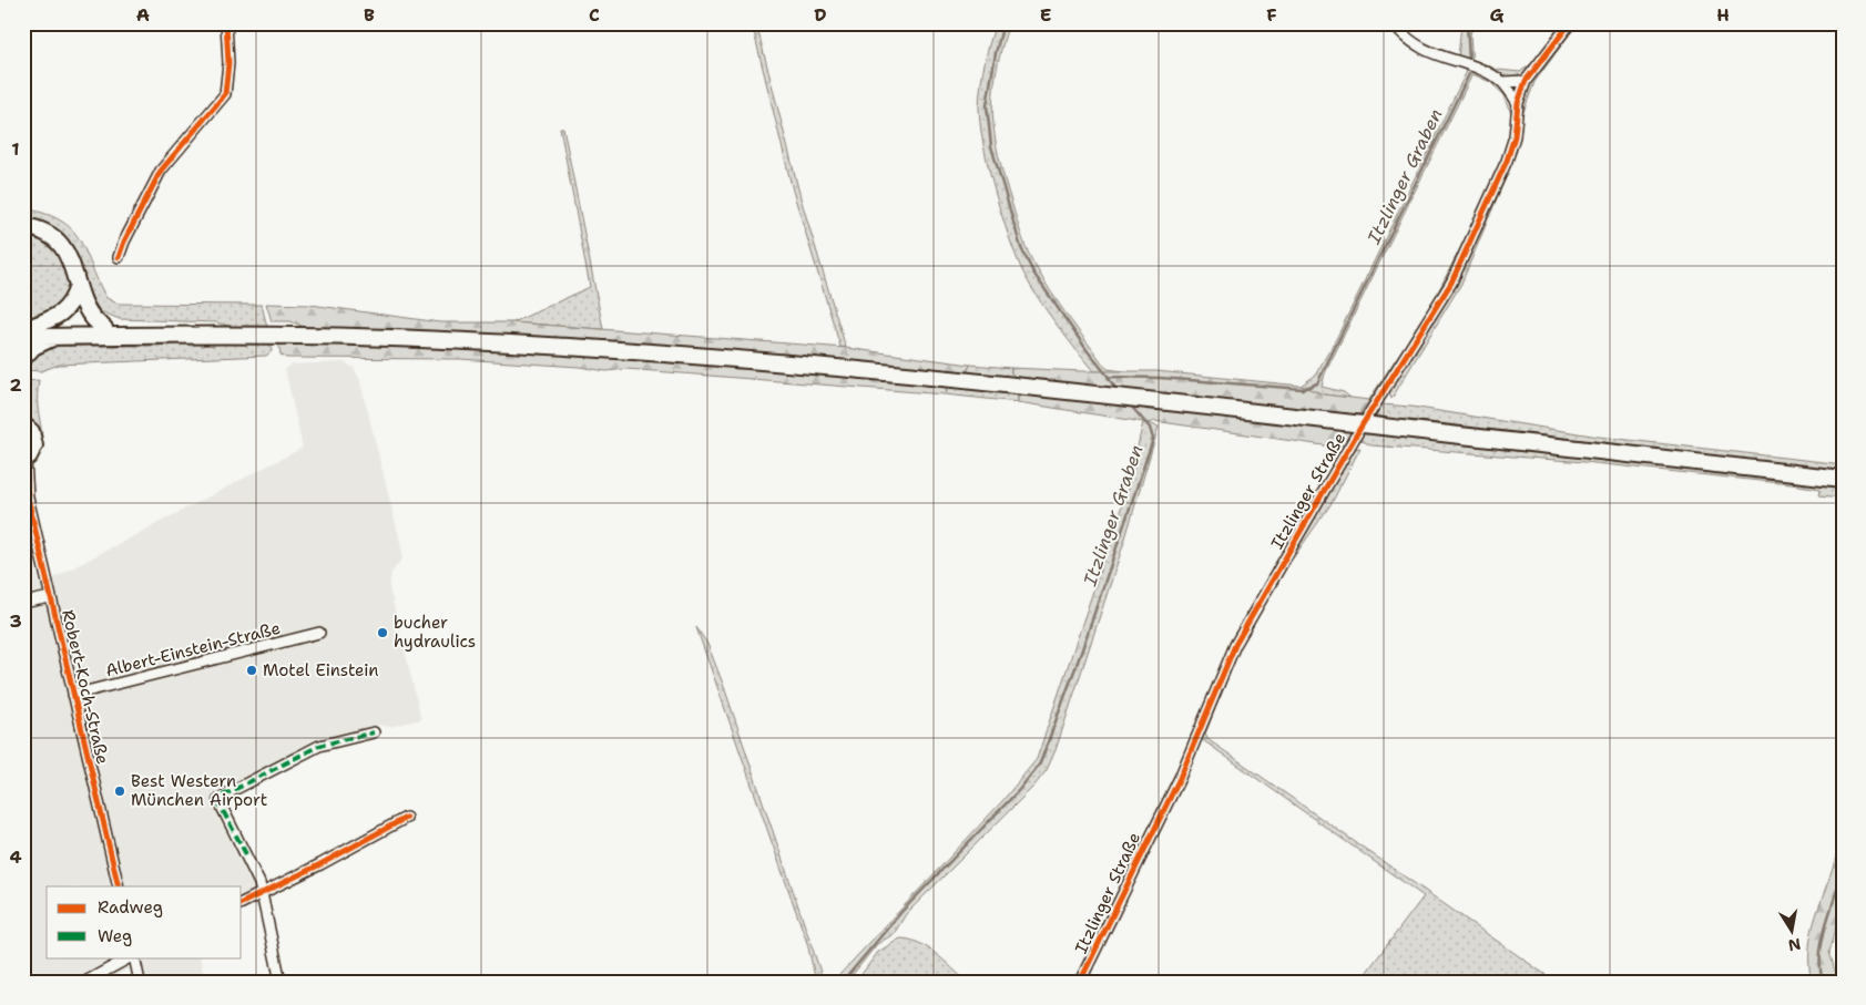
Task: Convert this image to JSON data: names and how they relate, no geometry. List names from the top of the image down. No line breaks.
{"streets":{"street":["Itzlinger Straße","Albert-Einstein-Straße","Robert-Koch-Straße"]},"crossings":[["Albert-Einstein-Straße","Robert-Koch-Straße"]],"water":["Itzlinger Graben"],"places":["bucher hydraulics","Motel Einstein","Best Western München Airport"],"legend":["Radweg","Weg"],"north":"bottom","grid":{"columns":["A","B","C","D","E","F","G","H"],"rows":["1","2","3","4"]}}
